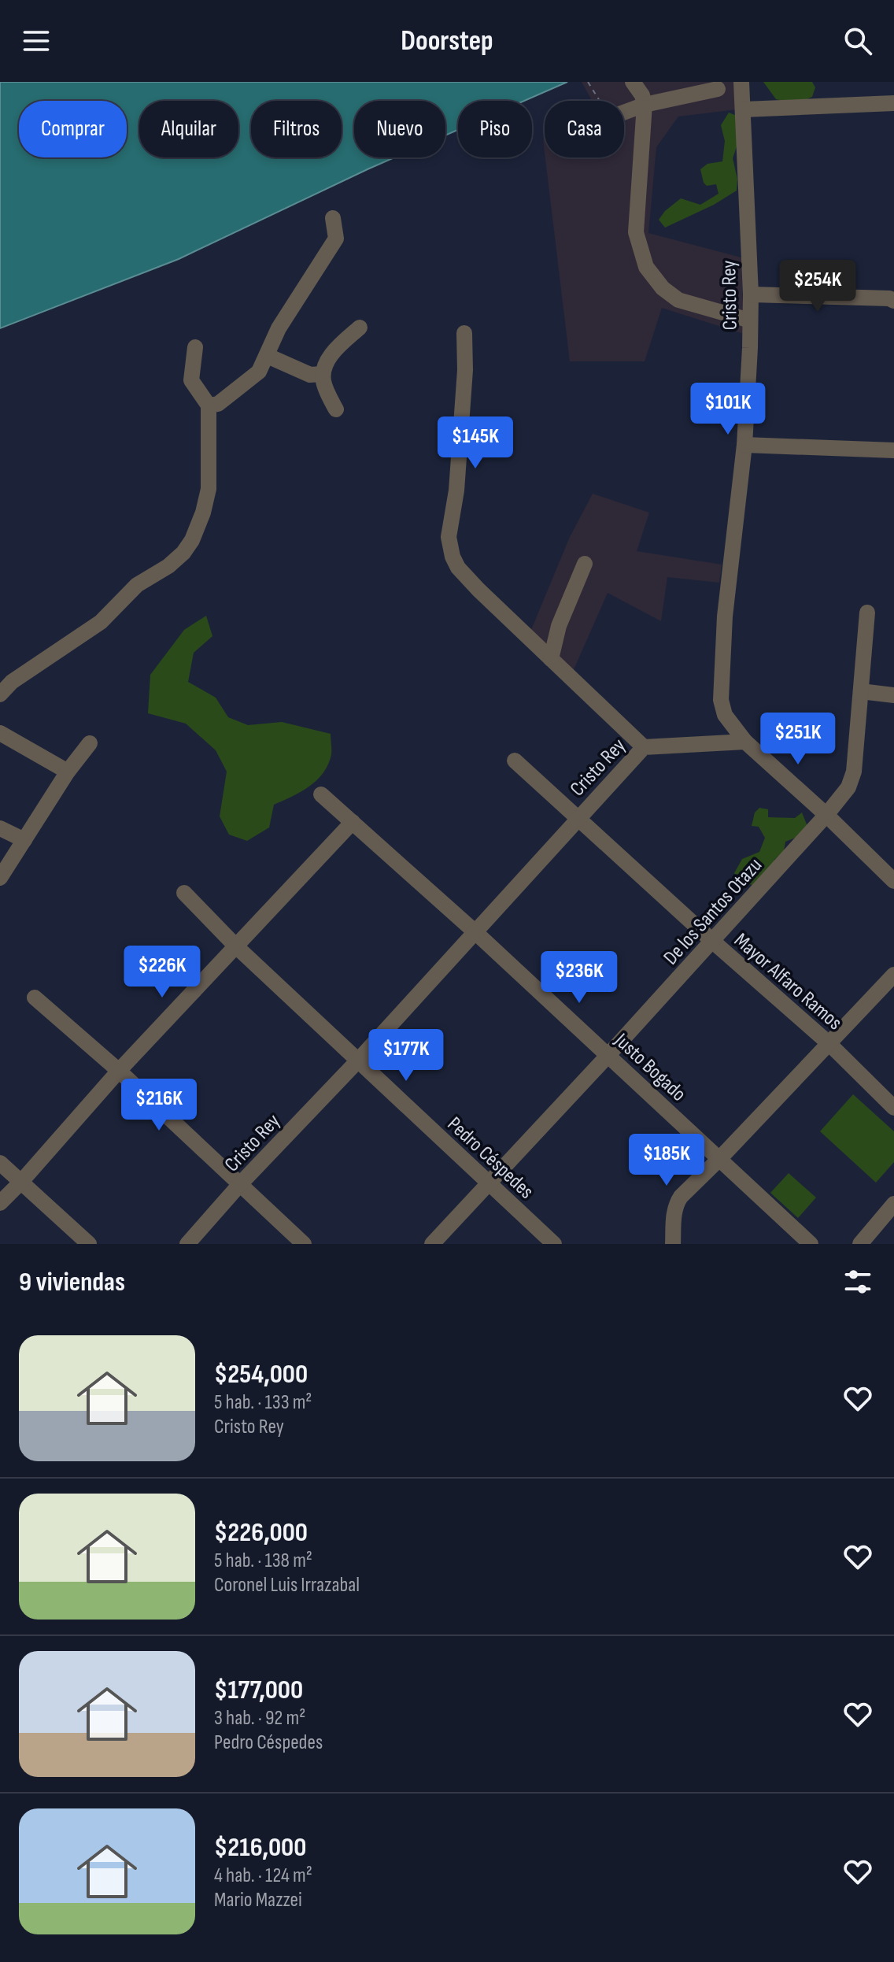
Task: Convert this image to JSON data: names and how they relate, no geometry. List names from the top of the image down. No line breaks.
{"streets":{"street":["Cristo Rey","De los Santos Otazu","Mayor Alfaro Ramos","Justo Bogado","Pedro Céspedes"]},"crossings":[["Cristo Rey","Mayor Alfaro Ramos"],["Cristo Rey","Justo Bogado"],["Cristo Rey","Pedro Céspedes"],["De los Santos Otazu","Mayor Alfaro Ramos"],["De los Santos Otazu","Justo Bogado"],["De los Santos Otazu","Pedro Céspedes"]],"page":{"header":"Doorstep","chip":["Comprar","Alquilar","Filtros","Nuevo","Piso","Casa"],"price":["$254K","$101K","$145K","$251K","$226K","$236K","$177K","$216K","$185K"],"heading":"9 viviendas","list":[{"name":"$254,000","note":"5 hab. · 133 m² · Cristo Rey"},{"name":"$226,000","note":"5 hab. · 138 m² · Coronel Luis Irrazabal"},{"name":"$177,000","note":"3 hab. · 92 m² · Pedro Céspedes"},{"name":"$216,000","note":"4 hab. · 124 m² · Mario Mazzei"}]}}
